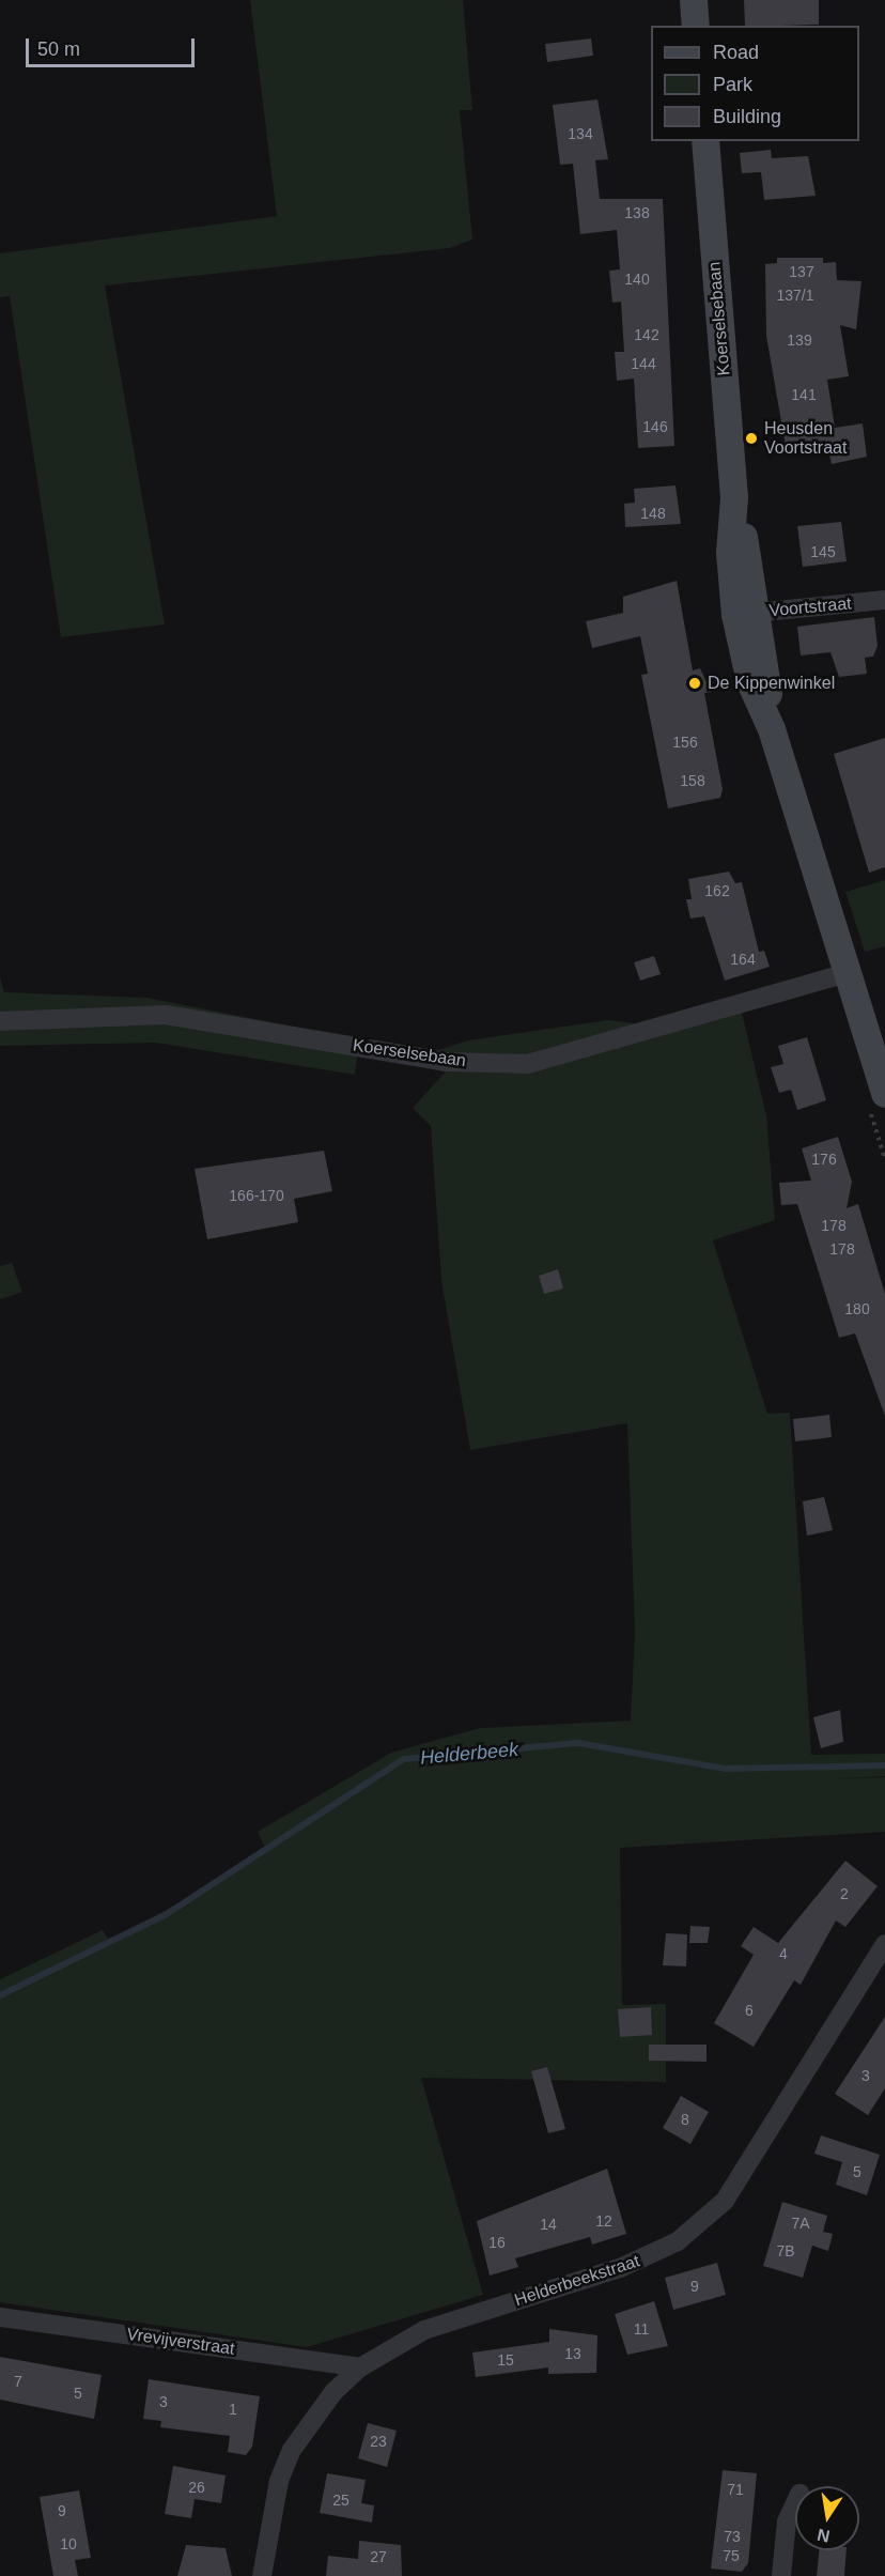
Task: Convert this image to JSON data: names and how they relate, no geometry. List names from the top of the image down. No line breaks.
{"streets":{"street":["Koerselsebaan","Voortstraat","Helderbeekstraat","Vrevijverstraat"]},"crossings":[["Koerselsebaan","Voortstraat"],["Helderbeekstraat","Vrevijverstraat"]],"water":["Helderbeek"],"places":["Heusden Voortstraat","De Kippenwinkel"],"house_numbers":["134","138","137","140","137/1","142","139","144","141","146","148","145","156","158","162","164","176","166-170","178","178","180","2","4","6","3","8","5","12","7A","14","16","7B","9","11","13","15","7","5","3","1","23","26","71","25","9","73","10","75","27"],"legend":["Road","Park","Building"],"scale_bar":"50 m","north":"bottom"}
